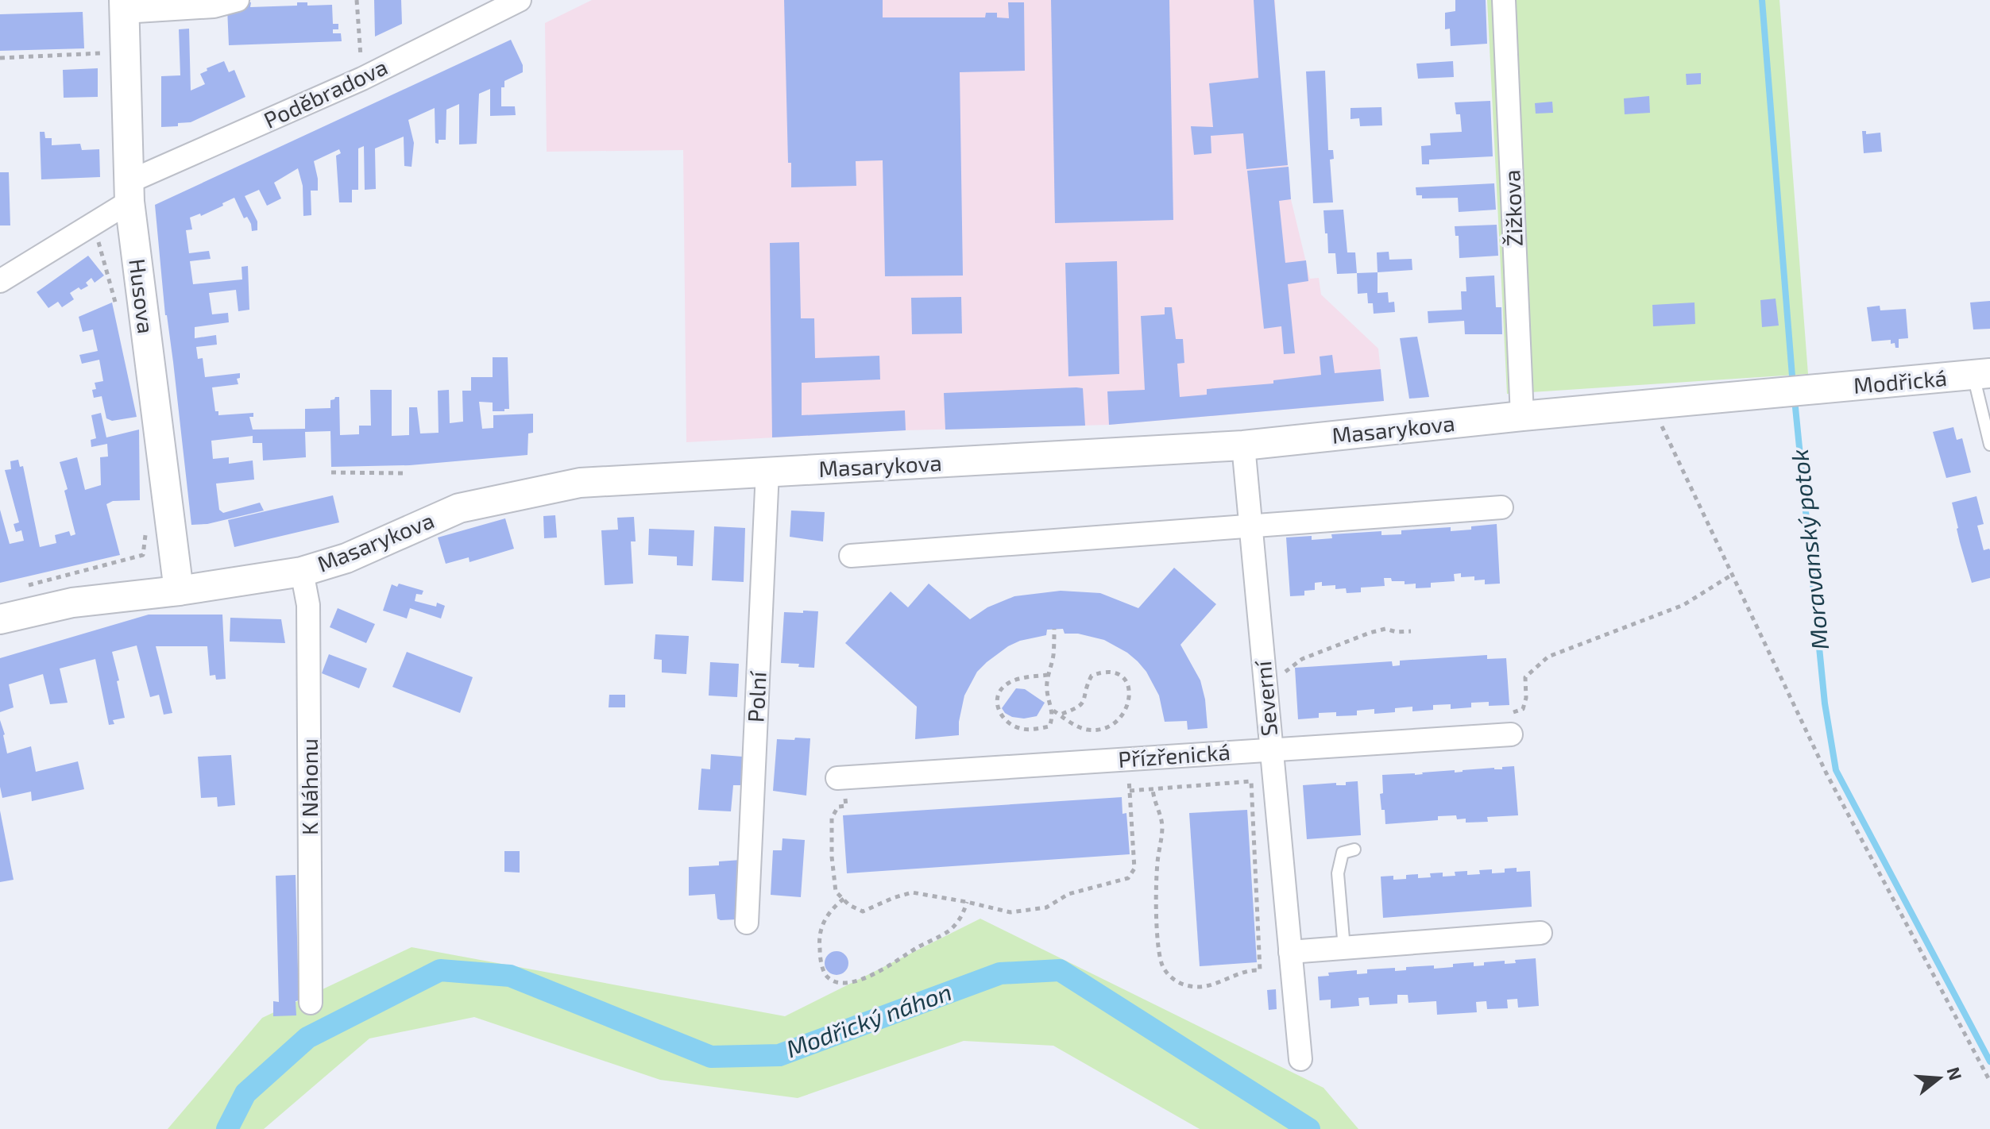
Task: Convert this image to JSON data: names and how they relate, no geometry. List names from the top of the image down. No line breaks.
{"streets":{"street":["Poděbradova","Žižkova","Husova","Modřická","Masarykova","Polní","Severní","Přízřenická","K Náhonu"]},"crossings":[["Poděbradova","Husova"],["Žižkova","Masarykova"],["Husova","Masarykova"],["Modřická","Masarykova"],["Masarykova","Polní"],["Masarykova","Severní"],["Masarykova","K Náhonu"],["Severní","Přízřenická"]],"water":["Moravanský potok","Modřický náhon"],"north":"right"}
